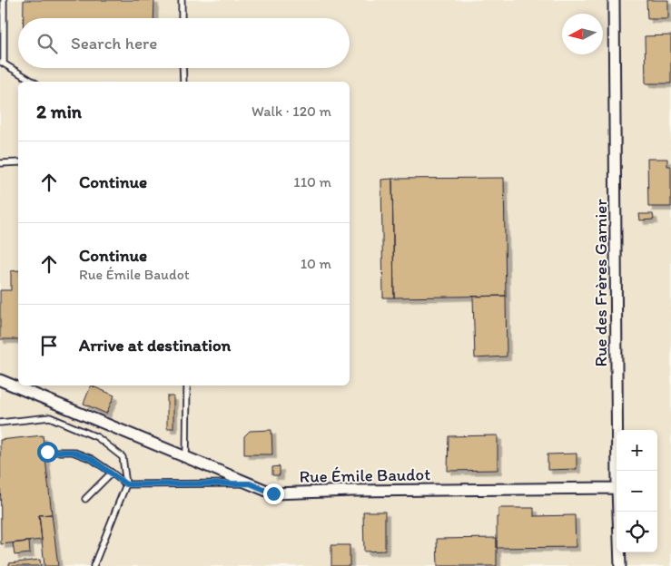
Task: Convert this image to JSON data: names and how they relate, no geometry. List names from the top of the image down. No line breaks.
{"streets":{"street":["Rue des Frères Garnier","Rue Émile Baudot"]},"north":"left","page":{"search":"Search here","heading":["2 min","Walk · 120 m"],"list":[["Continue","110 m"],["Continue","Rue Émile Baudot","10 m"],"Arrive at destination"],"map_buttons":["+","−"]}}
